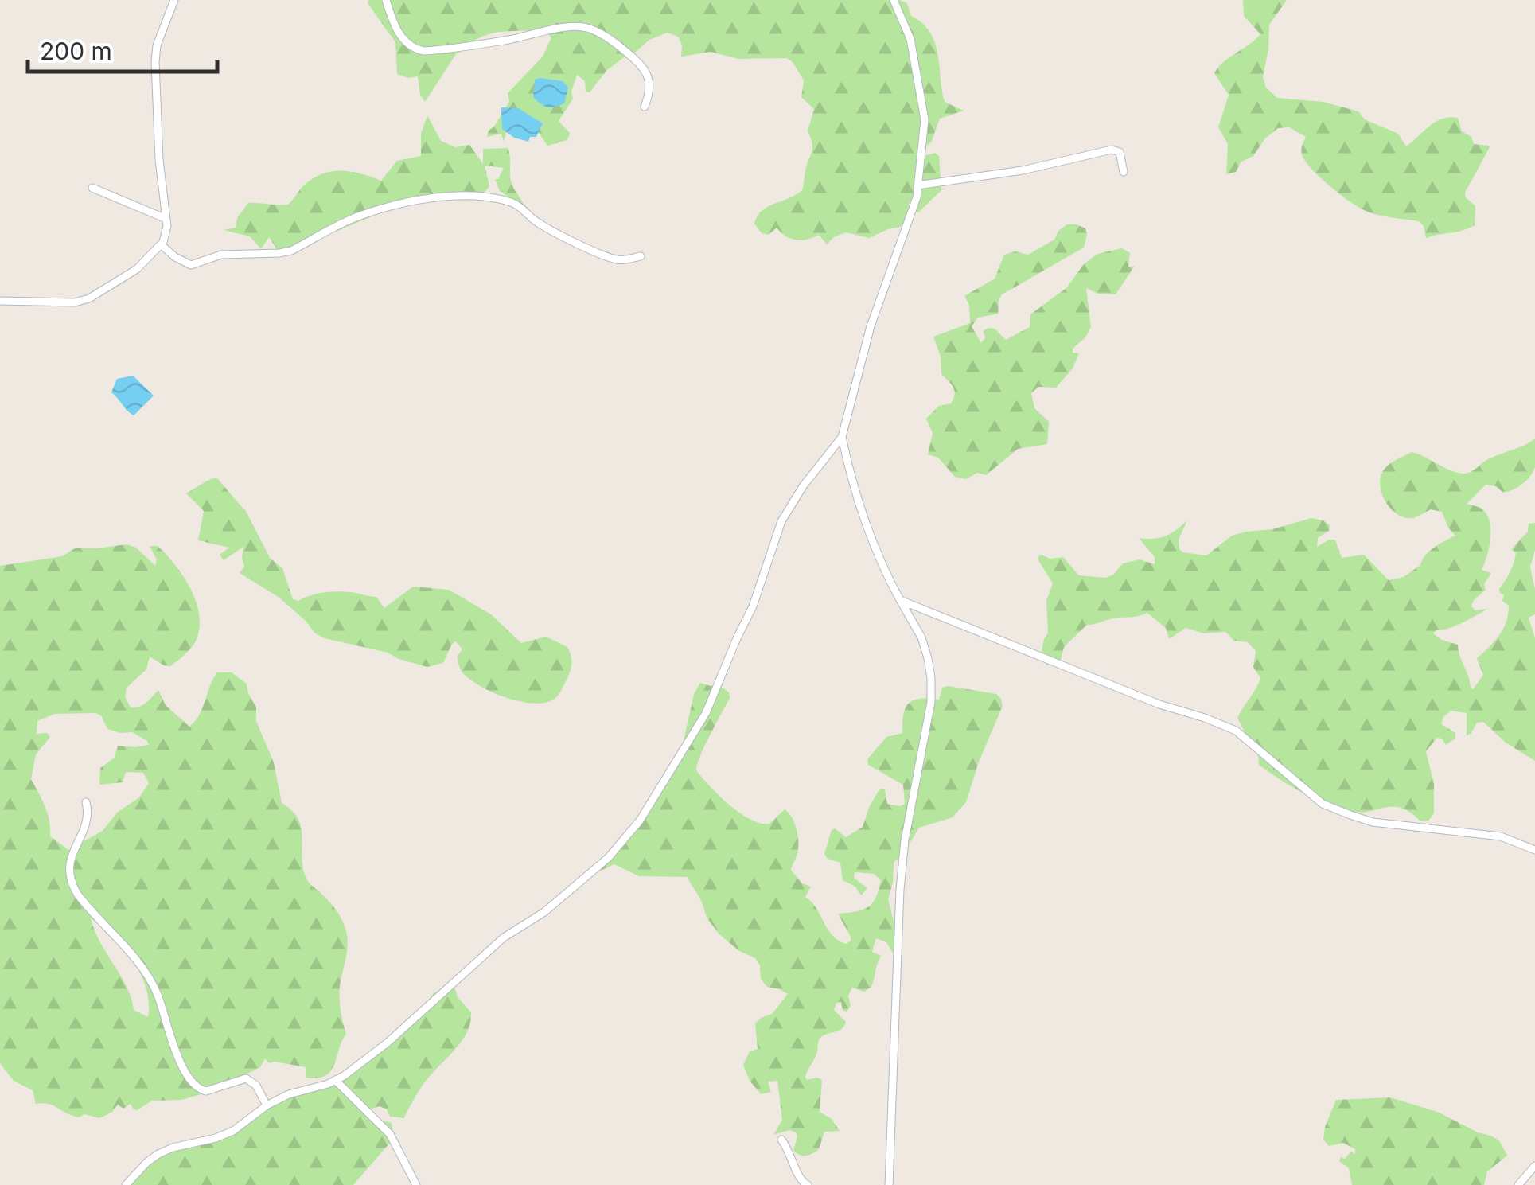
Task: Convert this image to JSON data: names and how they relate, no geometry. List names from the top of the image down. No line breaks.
{"scale_bar":"200 m"}
